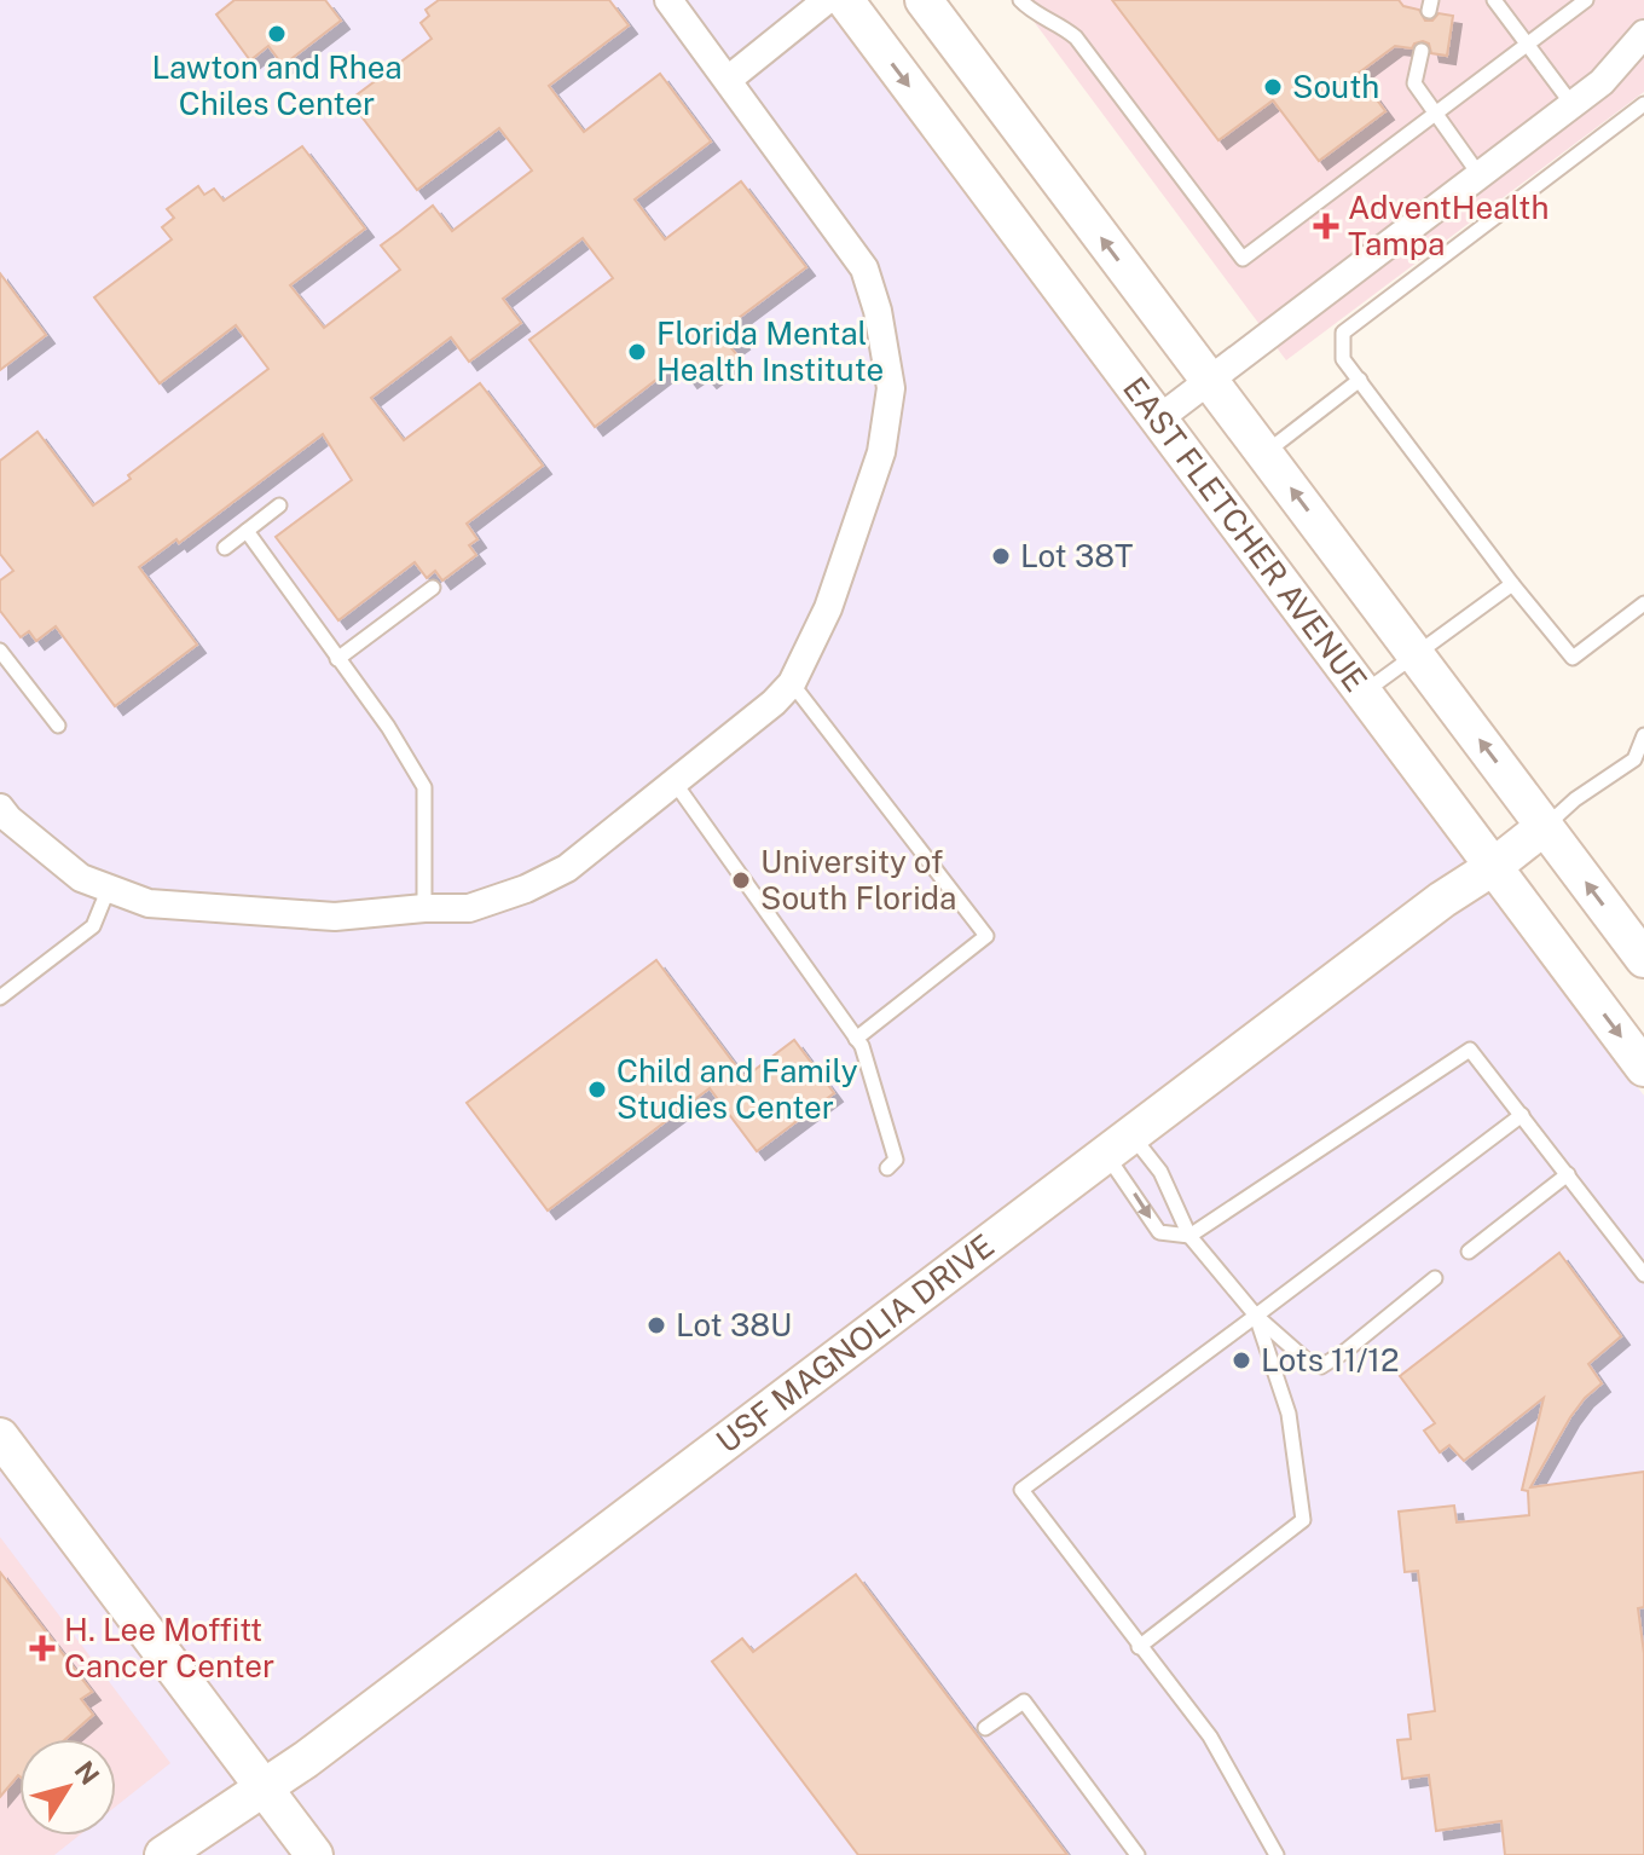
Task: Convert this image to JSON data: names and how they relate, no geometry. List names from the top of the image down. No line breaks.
{"streets":{"main road":["EAST FLETCHER AVENUE","USF MAGNOLIA DRIVE"]},"crossings":[["EAST FLETCHER AVENUE","USF MAGNOLIA DRIVE"]],"places":{"other":["Lawton and Rhea Chiles Center","South","Florida Mental Health Institute","Lot 38T","University of South Florida","Child and Family Studies Center","Lot 38U","Lots 11/12"],"health":["AdventHealth Tampa","H. Lee Moffitt Cancer Center"]},"north":"top right"}
